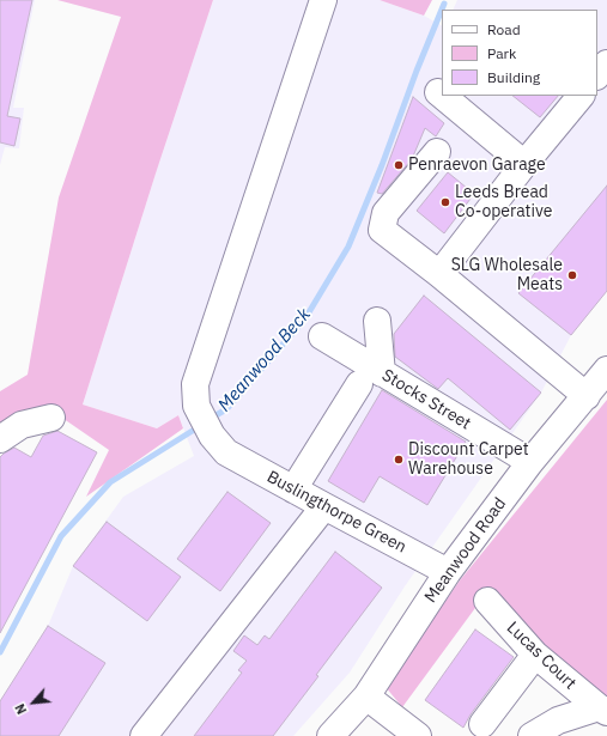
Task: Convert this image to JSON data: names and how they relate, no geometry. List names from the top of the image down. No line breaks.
{"streets":{"street":["Stocks Street","Buslingthorpe Green","Meanwood Road","Lucas Court"]},"crossings":[["Stocks Street","Meanwood Road"],["Buslingthorpe Green","Meanwood Road"]],"water":["Meanwood Beck"],"places":["Penraevon Garage","Leeds Bread Co-operative","SLG Wholesale Meats","Discount Carpet Warehouse"],"legend":["Road","Park","Building"],"north":"bottom left"}
